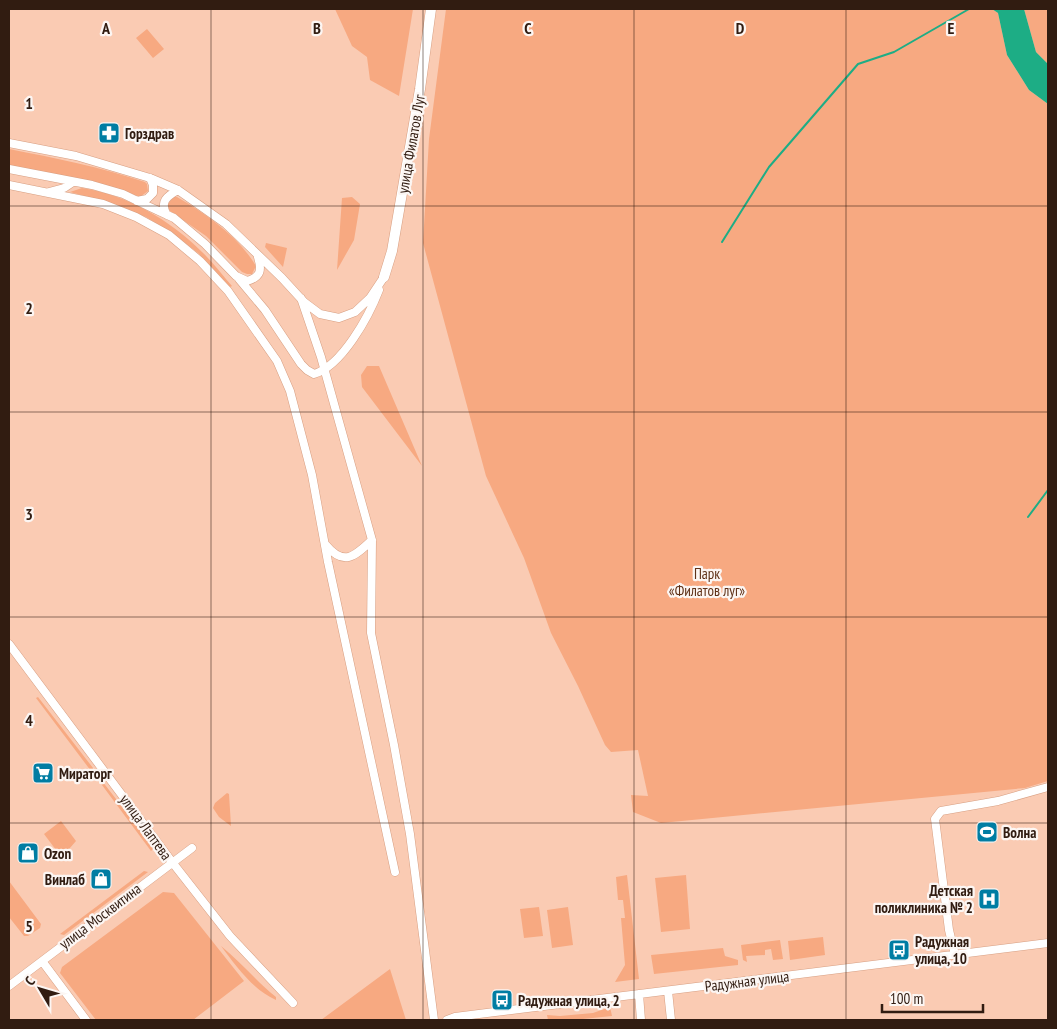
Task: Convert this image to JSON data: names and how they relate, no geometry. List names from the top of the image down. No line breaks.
{"streets":{"street":["улица Филатов Луг","улица Лаптева","улица Москвитина","Радужная улица"]},"crossings":[["улица Лаптева","улица Москвитина"]],"parks":["Парк «Филатов луг»"],"places":{"pharmacy":["Горздрав"],"supermarket":["Мираторг"],"sports":["Волна"],"shop":["Ozon","Винлаб"],"hospital":["Детская поликлиника № 2"],"bus stop":["Радужная улица, 10","Радужная улица, 2"]},"scale_bar":"100 m","north":"top left","grid":{"columns":["A","B","C","D","E"],"rows":["1","2","3","4","5"]}}
